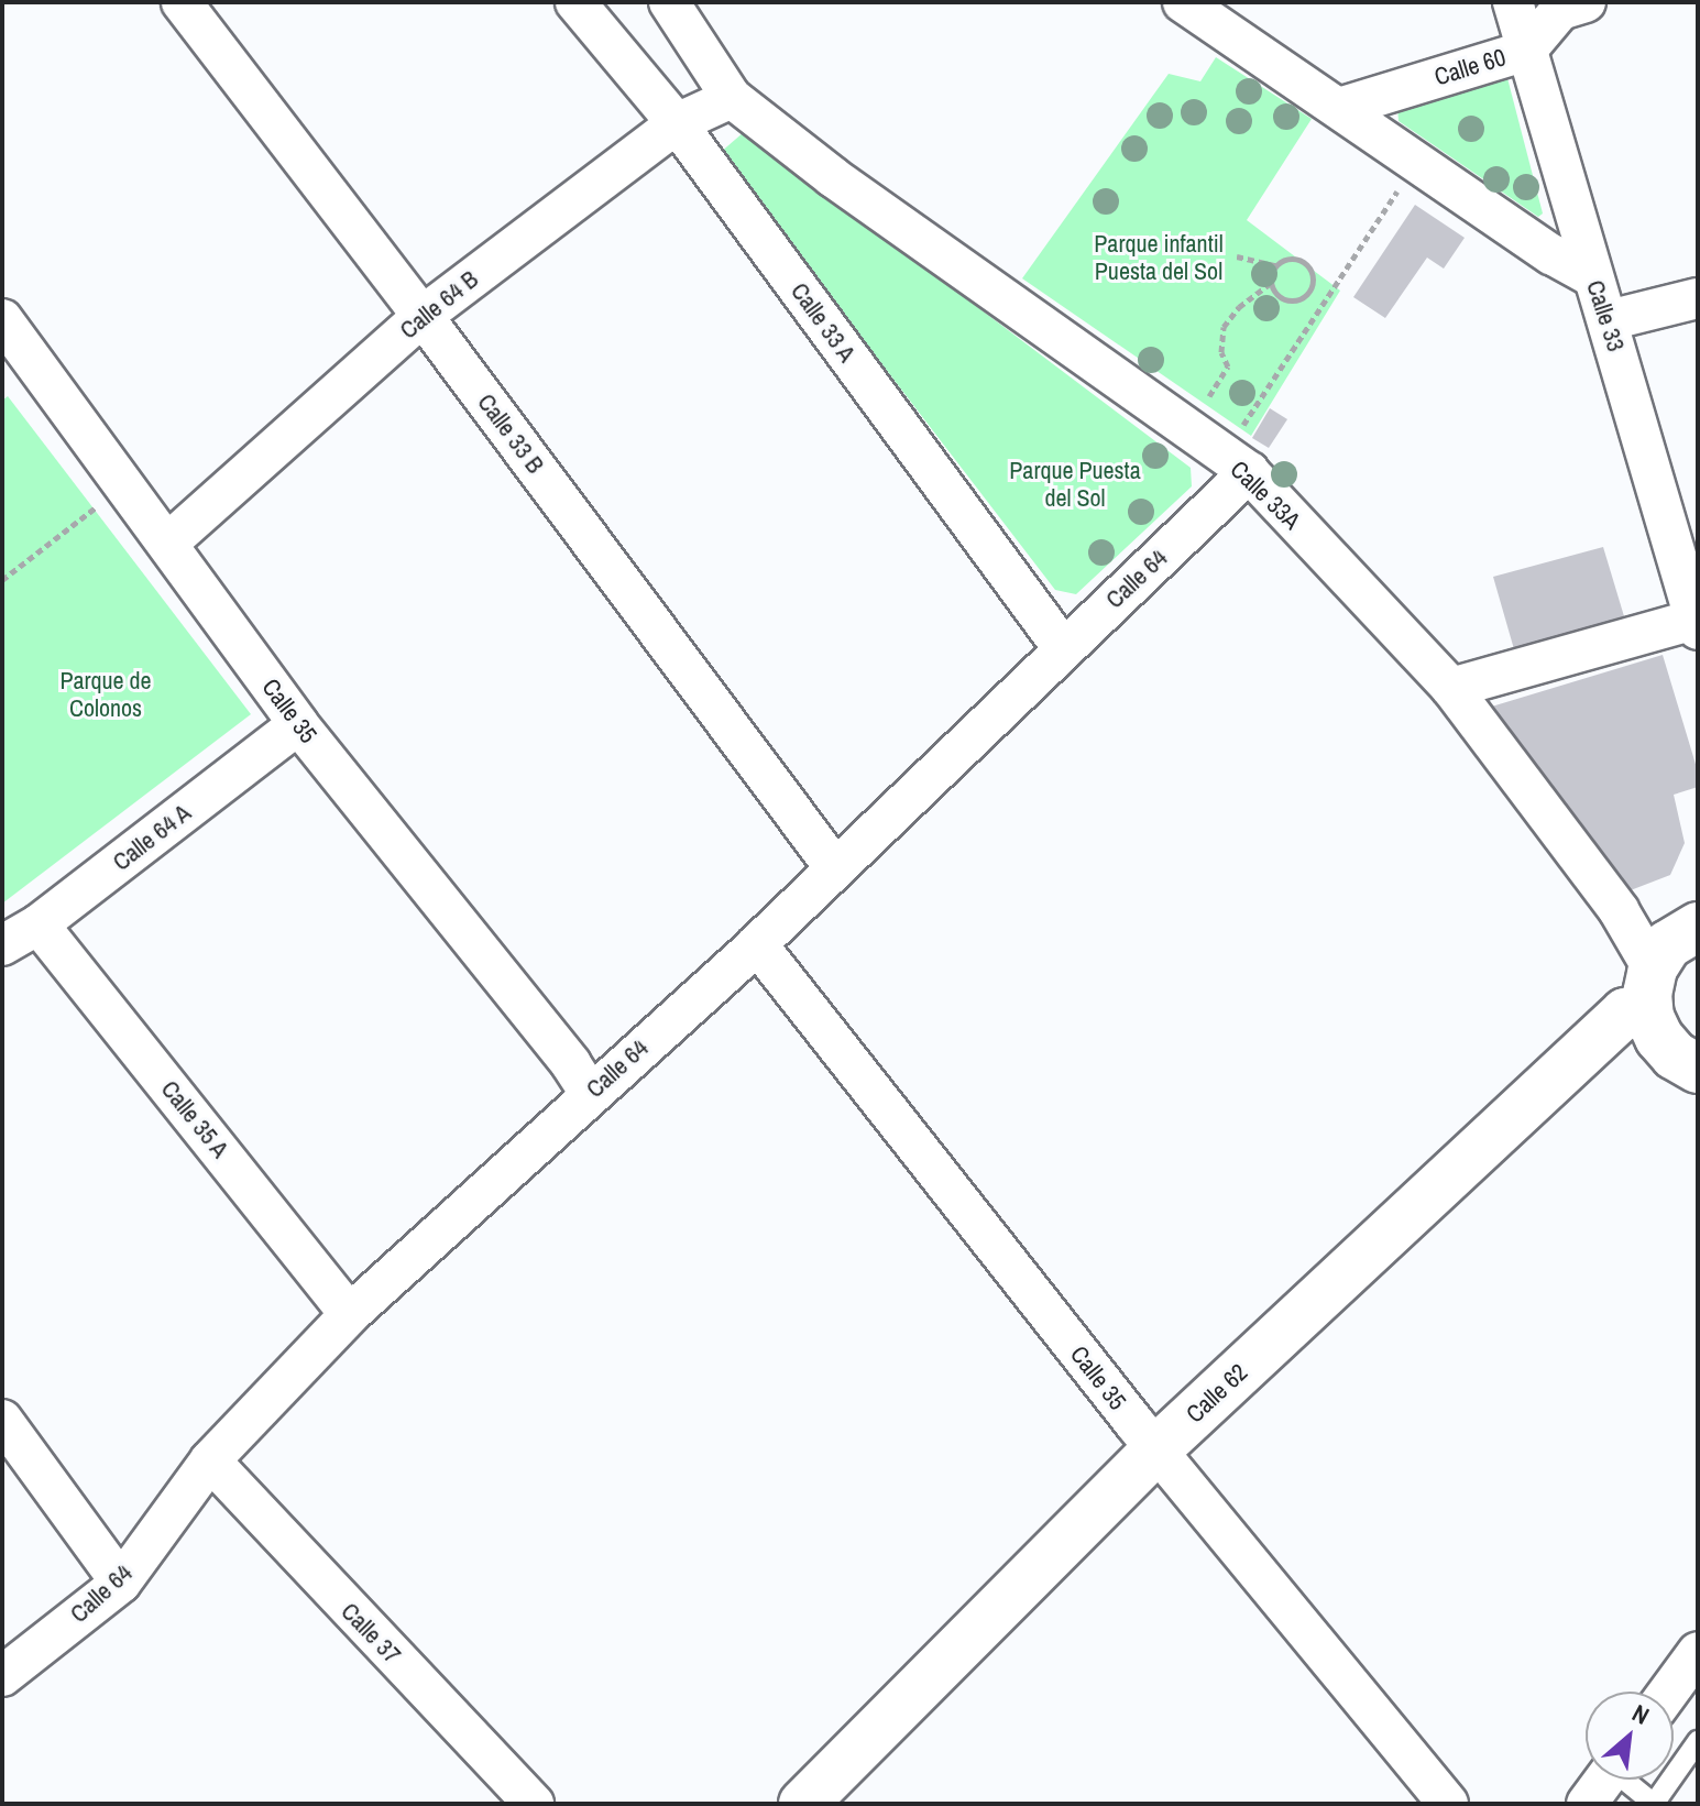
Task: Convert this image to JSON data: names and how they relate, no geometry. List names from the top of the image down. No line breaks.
{"streets":{"street":["Calle 60","Calle 64 B","Calle 33","Calle 33 A","Calle 33 B","Calle 33A","Calle 64","Calle 35","Calle 64 A","Calle 35 A","Calle 62","Calle 37"]},"crossings":[["Calle 60","Calle 33"],["Calle 64 B","Calle 33 A"],["Calle 64 B","Calle 33 B"],["Calle 64 B","Calle 33A"],["Calle 64 B","Calle 35"],["Calle 33 A","Calle 64"],["Calle 33 B","Calle 64"],["Calle 33A","Calle 64"],["Calle 64","Calle 35"],["Calle 64","Calle 35 A"],["Calle 64","Calle 37"],["Calle 35","Calle 64 A"],["Calle 35","Calle 62"],["Calle 64 A","Calle 35 A"]],"parks":["Parque infantil Puesta del Sol","Parque Puesta del Sol","Parque de Colonos"],"north":"top right"}
